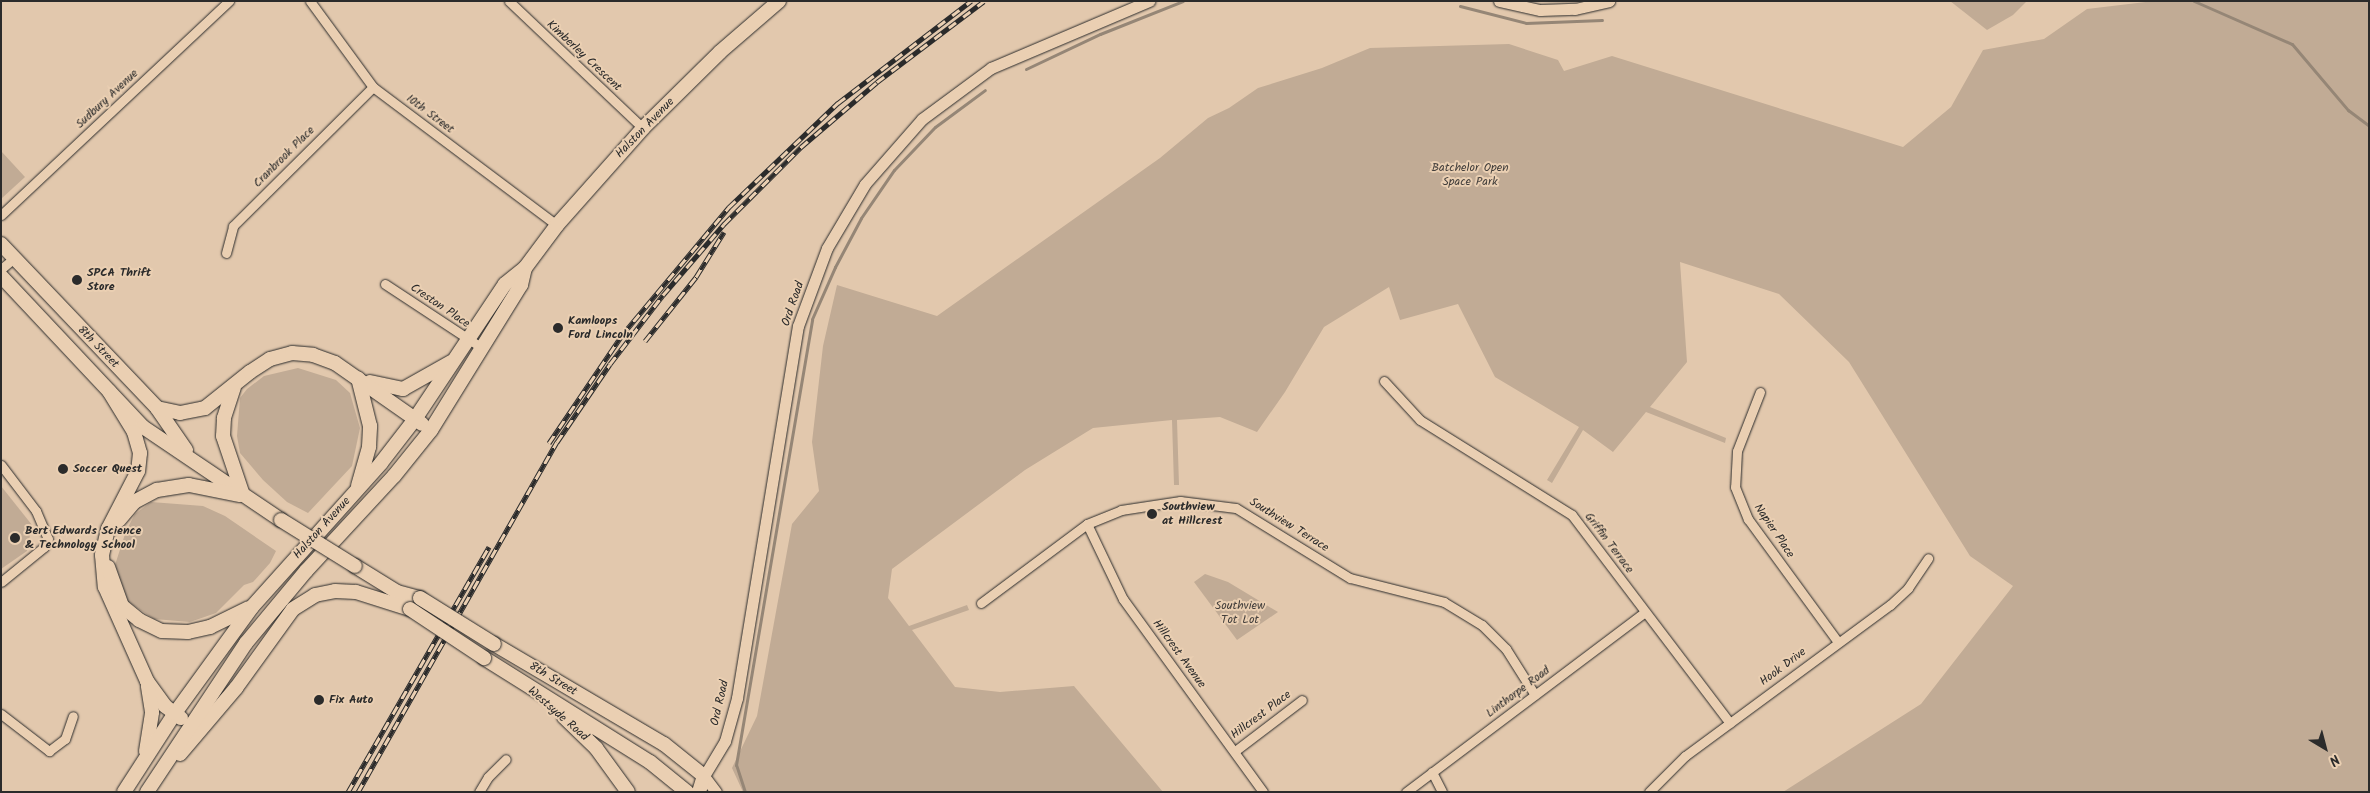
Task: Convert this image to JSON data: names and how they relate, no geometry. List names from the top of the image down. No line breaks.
{"streets":{"main road":["Halston Avenue","8th Street","Westsyde Road"],"street":["Kimberley Crescent","Sudbury Avenue","10th Street","Cranbrook Place","Ord Road","Creston Place","Southview Terrace","Napier Place","Griffin Terrace","Hillcrest Avenue","Hook Drive","Linthorpe Road","Hillcrest Place"]},"crossings":[["Kimberley Crescent","Halston Avenue"],["10th Street","Halston Avenue"],["10th Street","Cranbrook Place"],["Halston Avenue","Creston Place"],["Ord Road","8th Street"],["8th Street","Westsyde Road"],["Southview Terrace","Hillcrest Avenue"],["Southview Terrace","Linthorpe Road"],["Napier Place","Hook Drive"],["Griffin Terrace","Hook Drive"],["Griffin Terrace","Linthorpe Road"],["Hillcrest Avenue","Hillcrest Place"]],"parks":["Batchelor Open Space Park","Southview Tot Lot"],"places":["SPCA Thrift Store","Kamloops Ford Lincoln","Soccer Quest","Southview at Hillcrest","Bert Edwards Science & Technology School","Fix Auto"],"north":"bottom right"}
